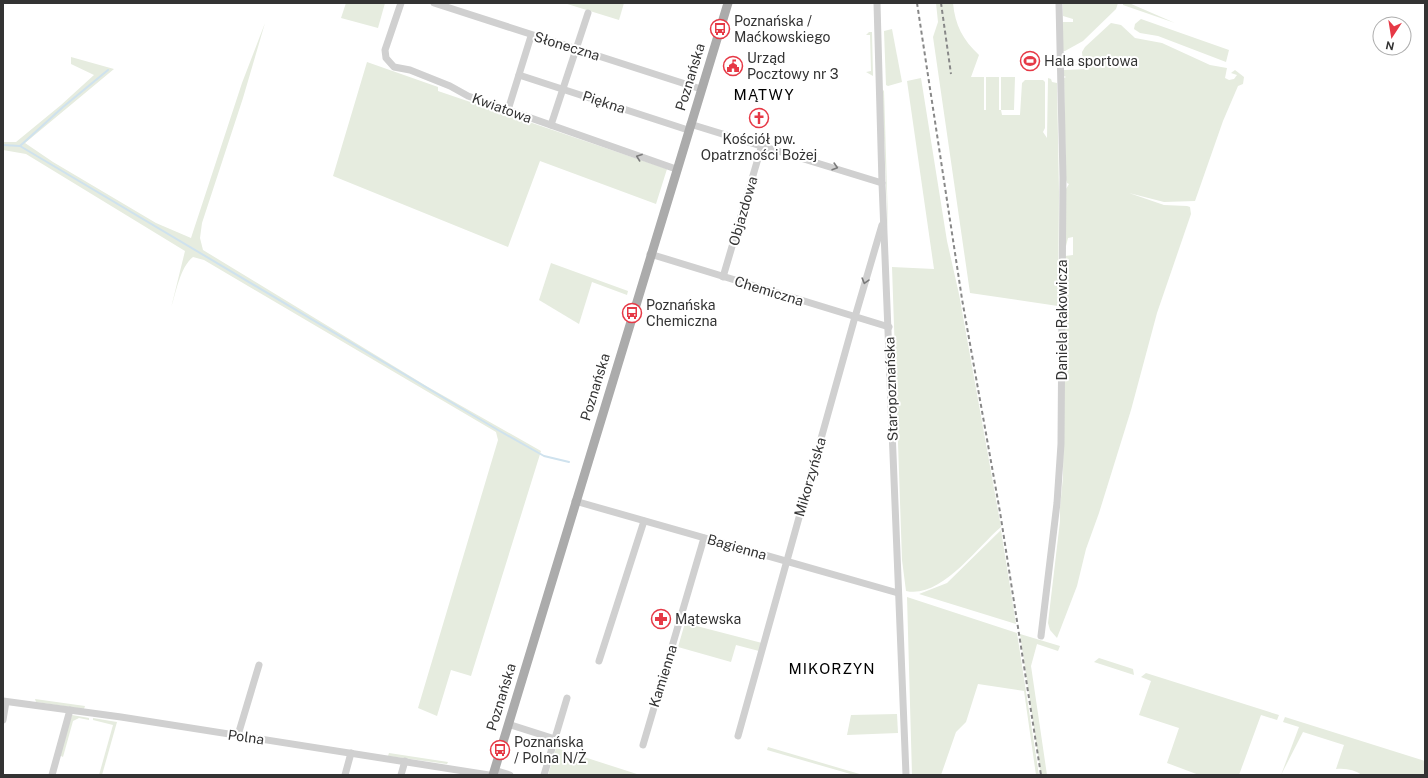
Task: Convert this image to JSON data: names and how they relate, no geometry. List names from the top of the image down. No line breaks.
{"streets":{"main road":["Poznańska"],"street":["Słoneczna","Piękna","Kwiatowa","Objazdowa","Chemiczna","Daniela Rakowicza","Staropoznańska","Mikorzyńska","Bagienna","Kamienna","Polna"]},"crossings":[["Słoneczna","Poznańska"],["Poznańska","Piękna"],["Poznańska","Kwiatowa"],["Poznańska","Chemiczna"],["Poznańska","Bagienna"],["Poznańska","Polna"],["Objazdowa","Chemiczna"],["Chemiczna","Staropoznańska"],["Chemiczna","Mikorzyńska"],["Staropoznańska","Mikorzyńska"],["Staropoznańska","Bagienna"],["Mikorzyńska","Bagienna"],["Bagienna","Kamienna"]],"one_way":["Kwiatowa"],"districts":["MĄTWY","MIKORZYN"],"places":{"bus stop":["Poznańska / Maćkowskiego","Poznańska Chemiczna","Poznańska / Polna N/Ż"],"sports":["Hala sportowa"],"public building":["Urząd Pocztowy nr 3"],"church":["Kościół pw. Opatrzności Bożej"],"pharmacy":["Mątewska"]},"north":"bottom"}
